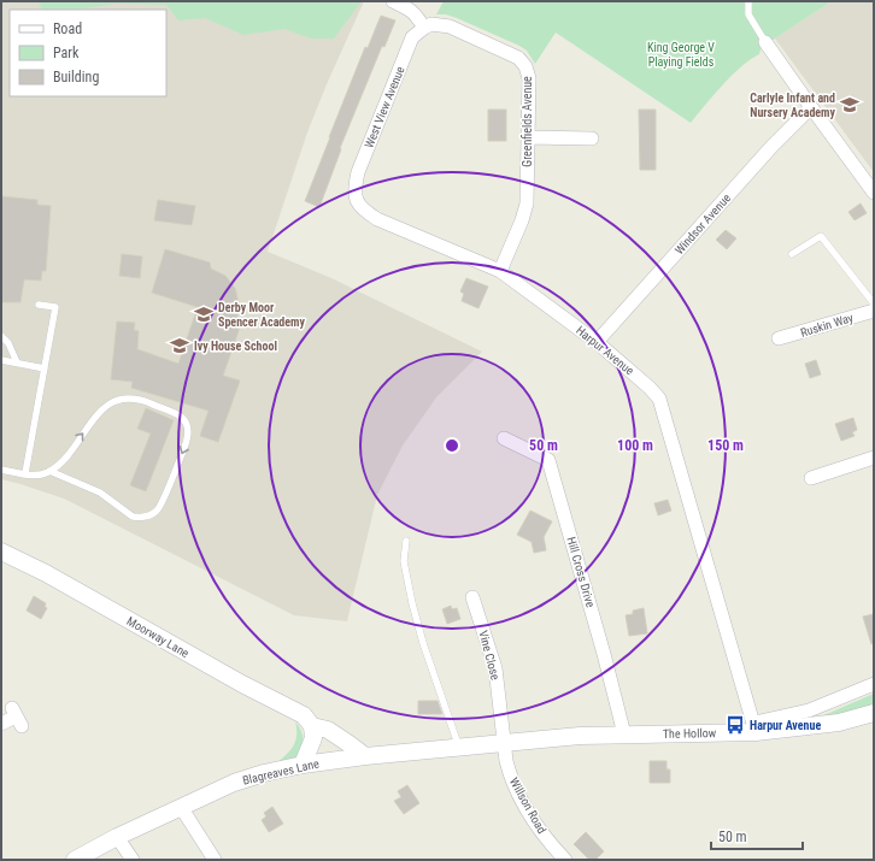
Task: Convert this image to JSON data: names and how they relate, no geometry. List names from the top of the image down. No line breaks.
{"streets":{"street":["West View Avenue","Greenfields Avenue","Windsor Avenue","Ruskin Way","Harpur Avenue","Hill Cross Drive","Moorway Lane","Vine Close","The Hollow","Blagreaves Lane","Willson Road"]},"crossings":[["West View Avenue","Greenfields Avenue"],["West View Avenue","Harpur Avenue"],["Greenfields Avenue","Harpur Avenue"],["Windsor Avenue","Harpur Avenue"],["Harpur Avenue","The Hollow"],["Hill Cross Drive","The Hollow"],["Moorway Lane","Blagreaves Lane"],["Vine Close","The Hollow"],["Vine Close","Blagreaves Lane"],["Vine Close","Willson Road"],["The Hollow","Blagreaves Lane"],["The Hollow","Willson Road"],["Blagreaves Lane","Willson Road"]],"parks":["King George V Playing Fields"],"places":{"school or university":["Carlyle Infant and Nursery Academy","Derby Moor Spencer Academy","Ivy House School"],"bus stop":["Harpur Avenue"]},"legend":["Road","Park","Building"],"scale_bar":"50 m","rings":["50 m","100 m","150 m"]}
